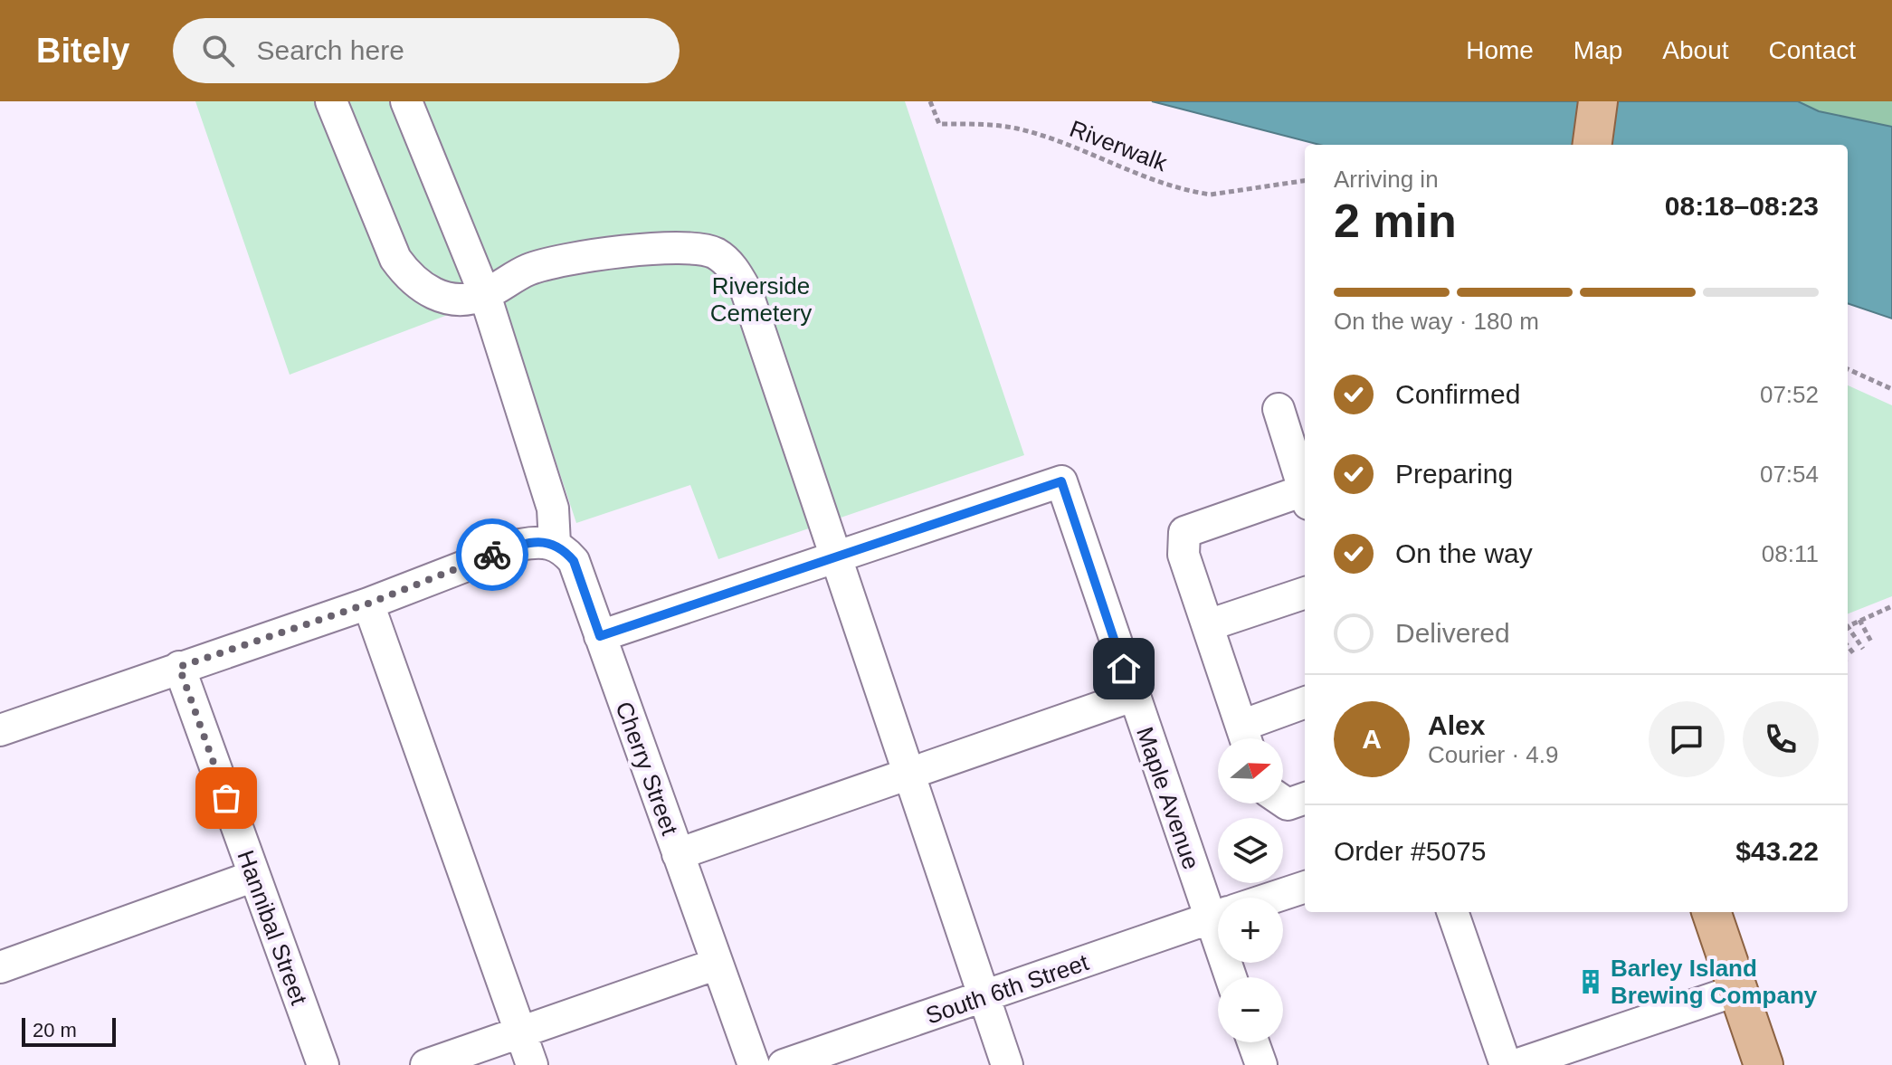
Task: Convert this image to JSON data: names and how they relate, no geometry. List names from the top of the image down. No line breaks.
{"streets":{"street":["Cherry Street","Maple Avenue","Hannibal Street","South 6th Street"],"path":["Riverwalk"]},"parks":["Riverside Cemetery"],"places":{"building":["Barley Island Brewing Company"]},"scale_bar":"20 m","north":"right","page":{"header":"Bitely","search":"Search here","nav":["Home","Map","About","Contact"],"heading":["2 min","Arriving in","08:18–08:23"],"panel":["Alex","Courier · 4.9","Order #5075","$43.22"],"bar":"On the way · 180 m","list":[["Confirmed","07:52"],["Preparing","07:54"],["On the way","08:11"],"Delivered"],"round":"A","map_buttons":["+","−"],"scale":"20 m"}}
